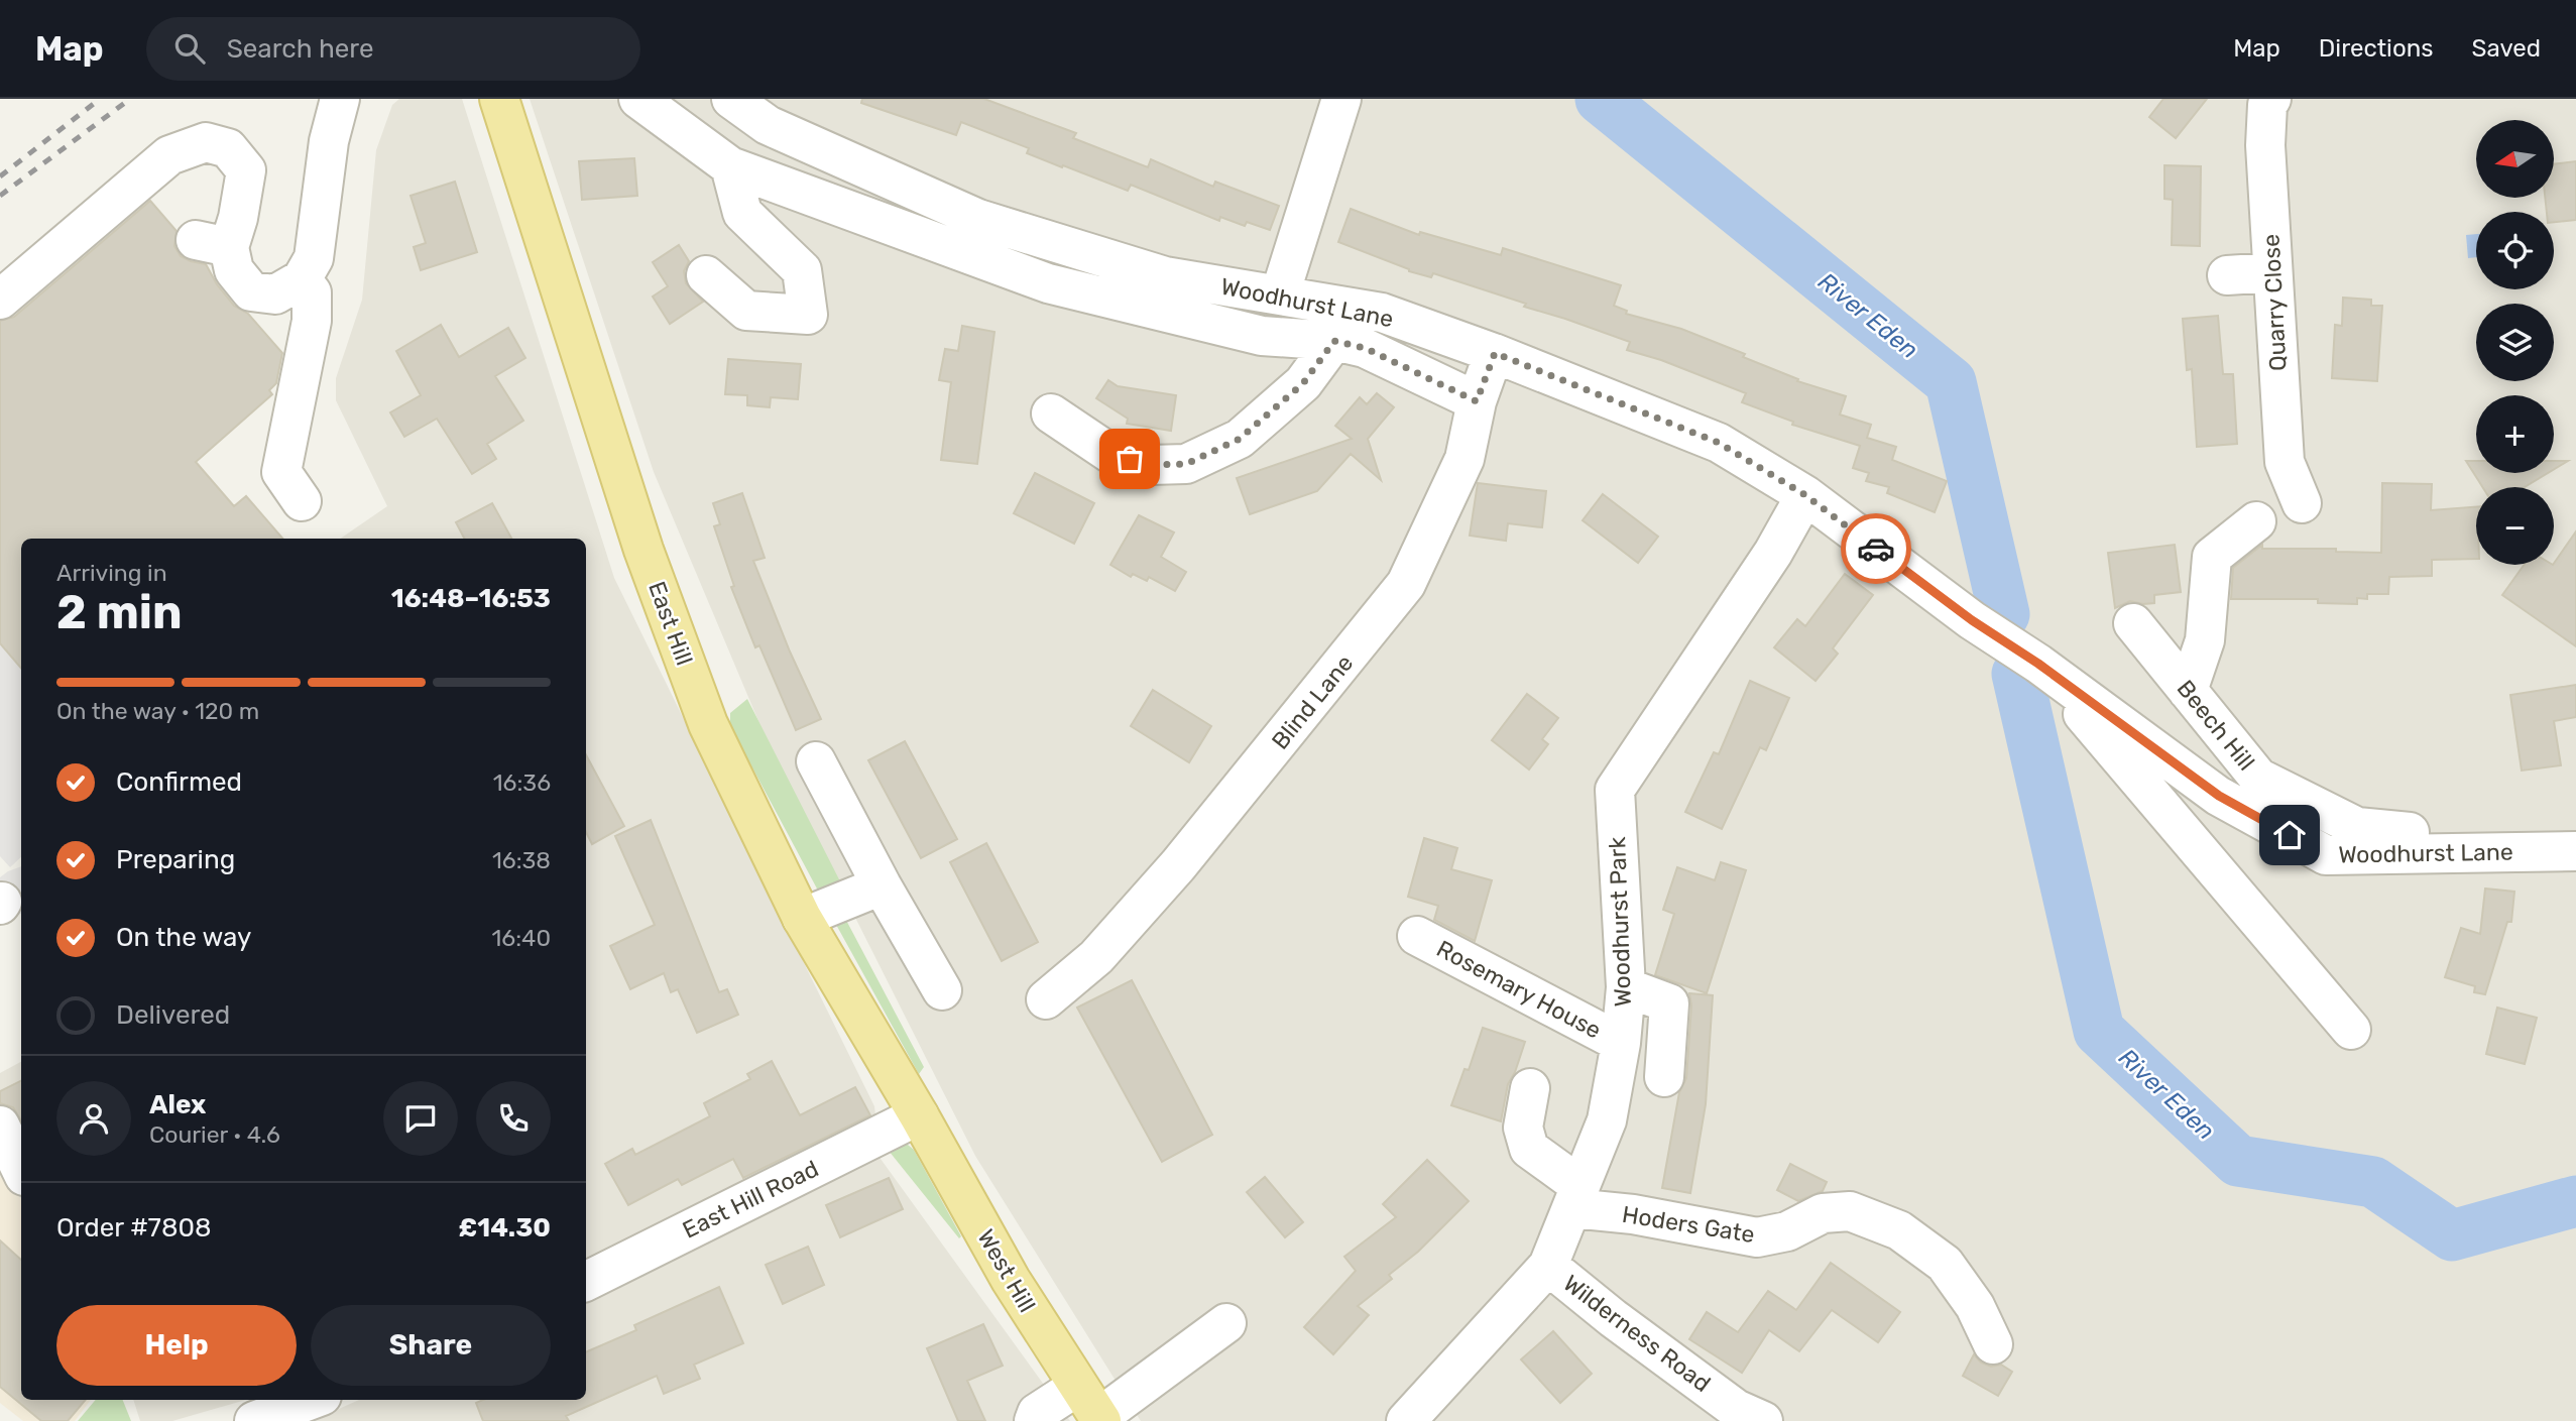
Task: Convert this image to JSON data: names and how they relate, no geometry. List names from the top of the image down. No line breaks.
{"streets":{"main road":["East Hill","West Hill"],"street":["Woodhurst Lane","Quarry Close","Blind Lane","Beech Hill","Woodhurst Park","Rosemary House","East Hill Road","Hoders Gate","Wilderness Road"]},"crossings":[["Woodhurst Lane","Blind Lane"],["Woodhurst Lane","Beech Hill"],["Woodhurst Lane","Woodhurst Park"],["East Hill","East Hill Road"],["East Hill","West Hill"],["Woodhurst Park","Rosemary House"],["Woodhurst Park","Hoders Gate"],["Woodhurst Park","Wilderness Road"],["East Hill Road","West Hill"]],"water":["River Eden"],"north":"left","page":{"header":"Map","search":"Search here","nav":["Map","Directions","Saved"],"map_buttons":["+","−"],"heading":["2 min","Arriving in","16:48–16:53"],"panel":["Alex","Courier · 4.6","Order #7808","£14.30"],"bar":"On the way · 120 m","list":[["Confirmed","16:36"],["Preparing","16:38"],["On the way","16:40"],"Delivered"],"buttons":["Help","Share"]}}
